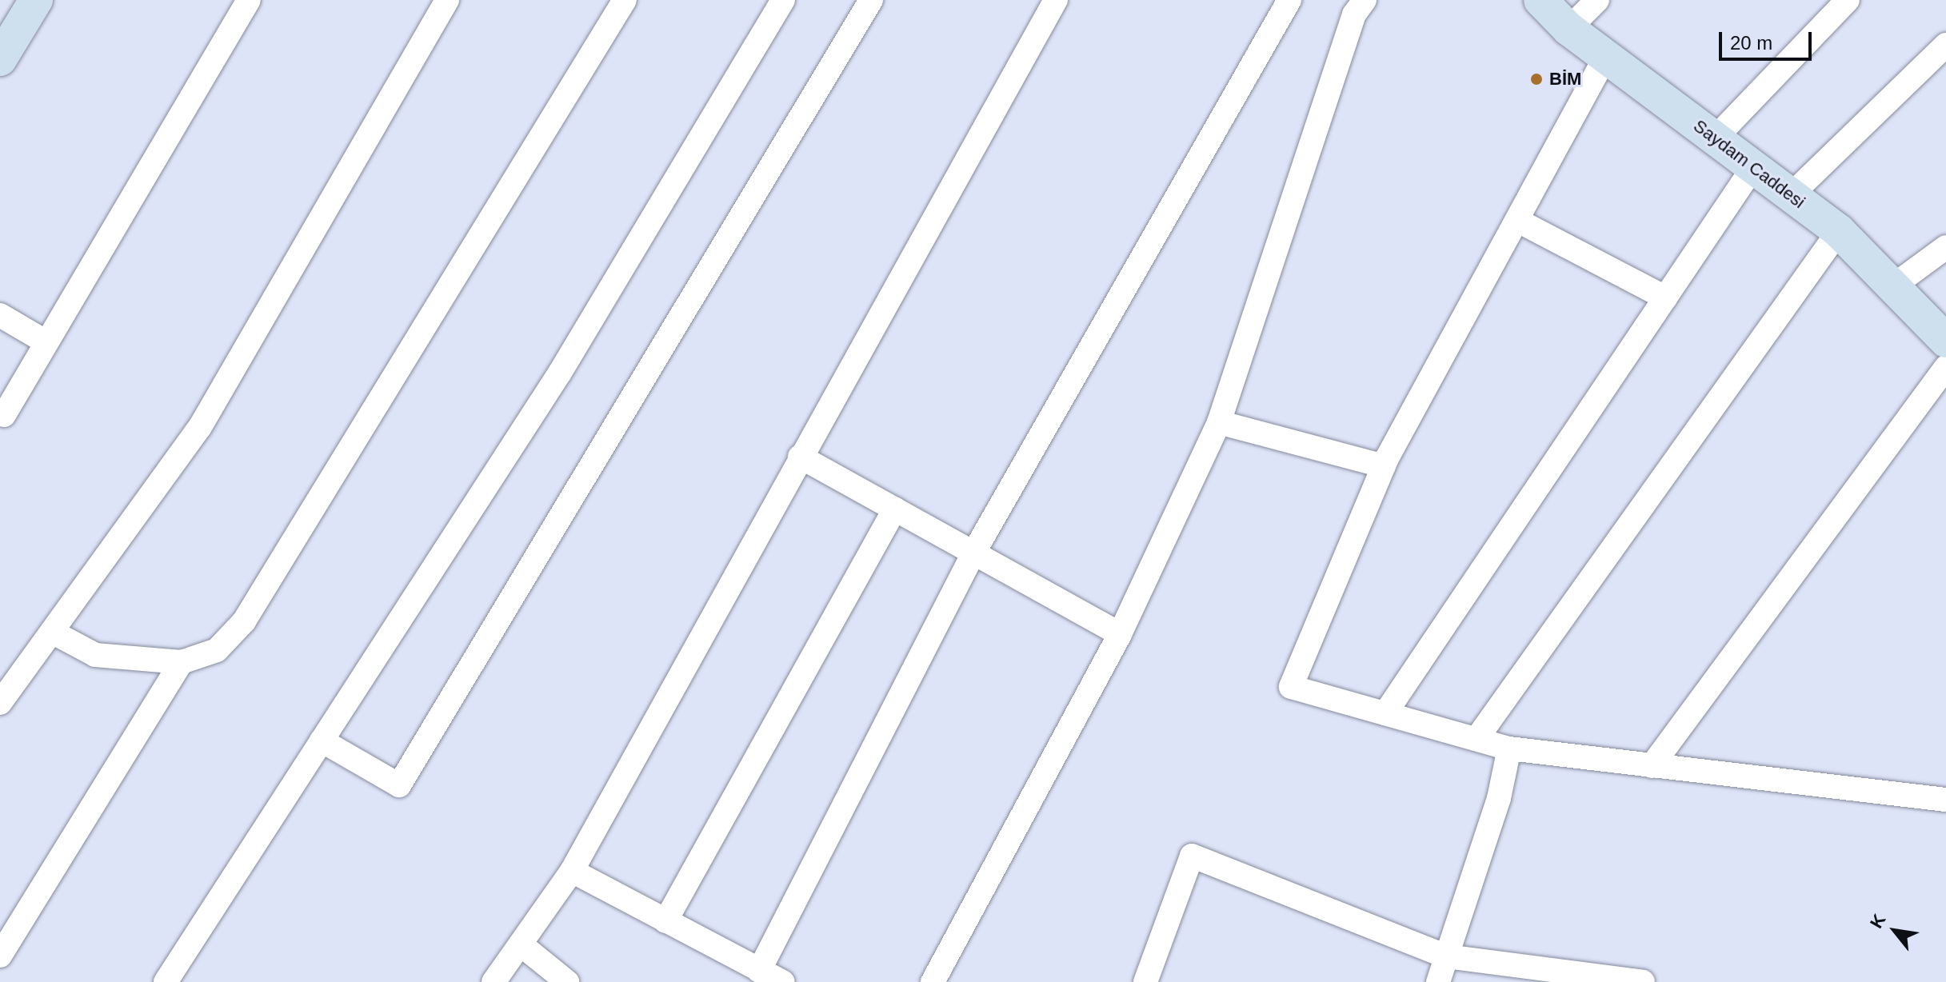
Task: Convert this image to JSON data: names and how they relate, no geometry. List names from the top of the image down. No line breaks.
{"streets":{"main road":["Saydam Caddesi"]},"places":["BİM"],"scale_bar":"20 m","north":"top left"}
